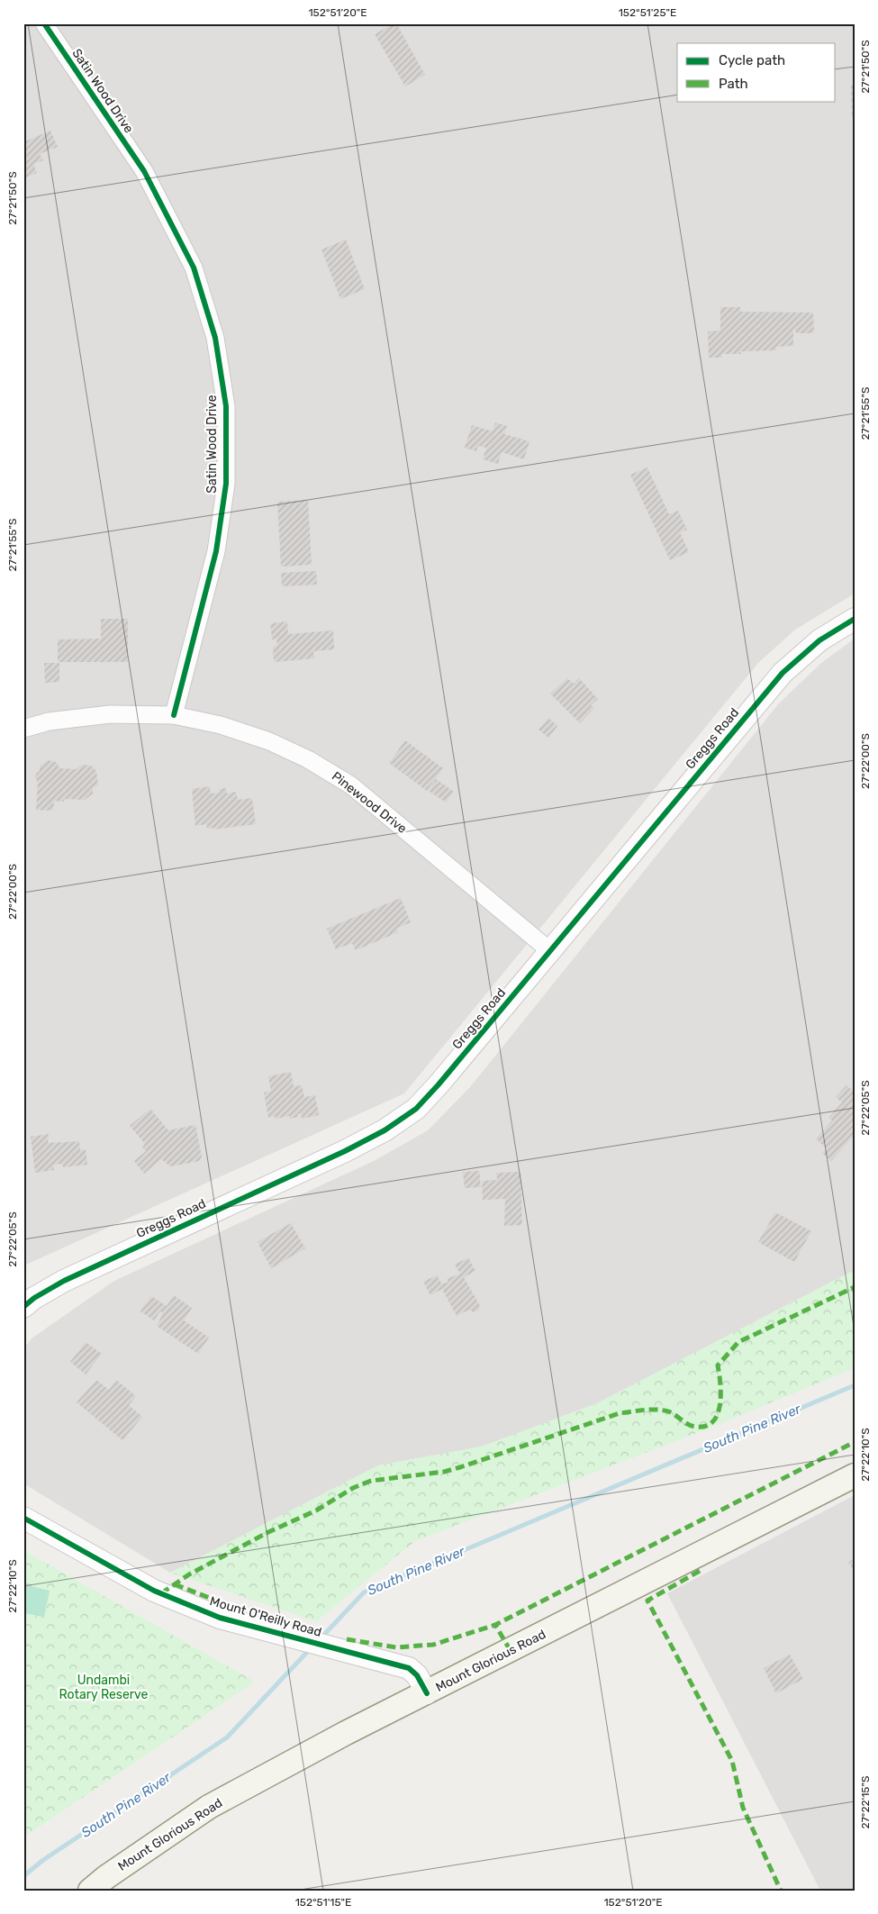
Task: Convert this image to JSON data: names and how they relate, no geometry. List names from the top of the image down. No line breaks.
{"streets":{"main road":["Mount Glorious Road"],"street":["Satin Wood Drive","Greggs Road","Pinewood Drive","Mount O'Reilly Road"]},"crossings":[["Satin Wood Drive","Pinewood Drive"],["Greggs Road","Pinewood Drive"],["Mount O'Reilly Road","Mount Glorious Road"]],"water":["South Pine River"],"parks":["Undambi Rotary Reserve"],"legend":["Cycle path","Path"],"coordinates":["152°51'20\"E","152°51'25\"E","27°21'50\"S","27°21'55\"S","27°22'00\"S","27°22'05\"S","27°22'10\"S","27°22'15\"S","152°51'15\"E"]}
